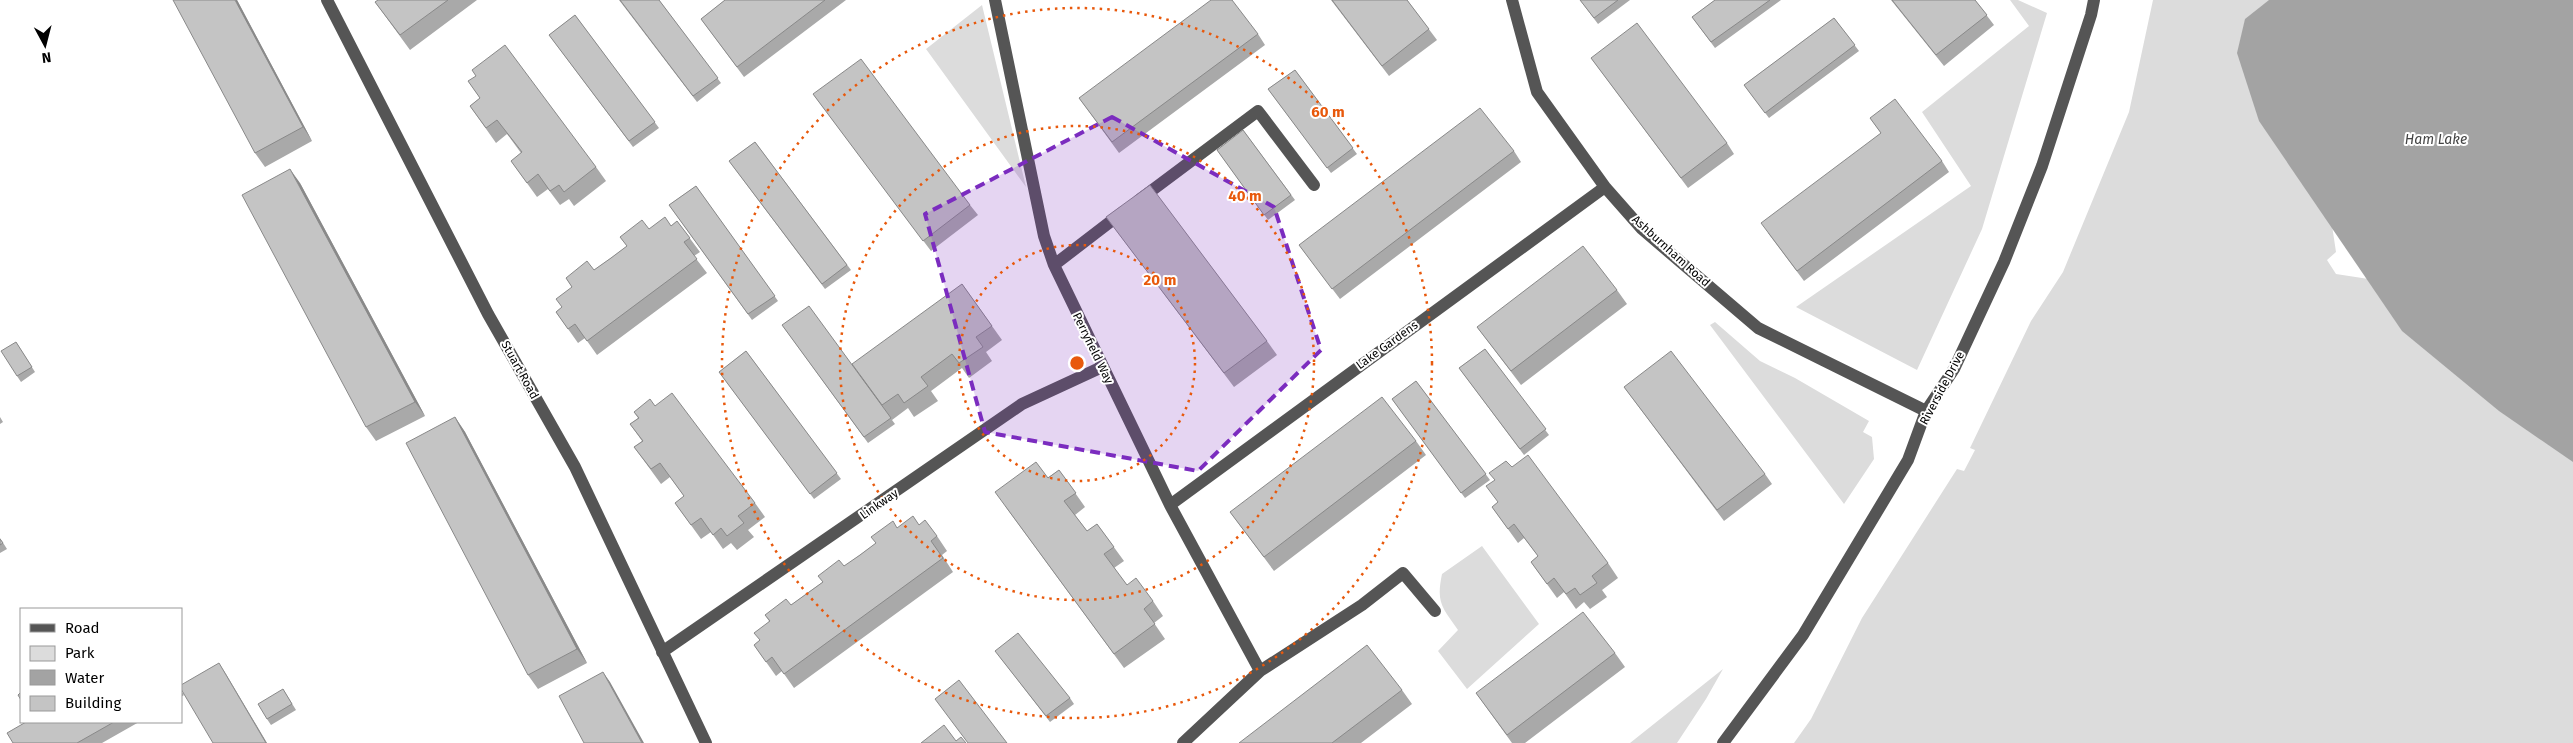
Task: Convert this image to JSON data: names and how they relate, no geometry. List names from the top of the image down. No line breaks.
{"streets":{"street":["Ashburnham Road","Lake Gardens","Perryfield Way","Stuart Road","Riverside Drive","Linkway"]},"crossings":[["Ashburnham Road","Lake Gardens"],["Ashburnham Road","Riverside Drive"],["Lake Gardens","Perryfield Way"],["Perryfield Way","Linkway"],["Stuart Road","Linkway"]],"water":["Ham Lake"],"legend":["Road","Park","Water","Building"],"north":"bottom","rings":["60 m","40 m","20 m"]}
